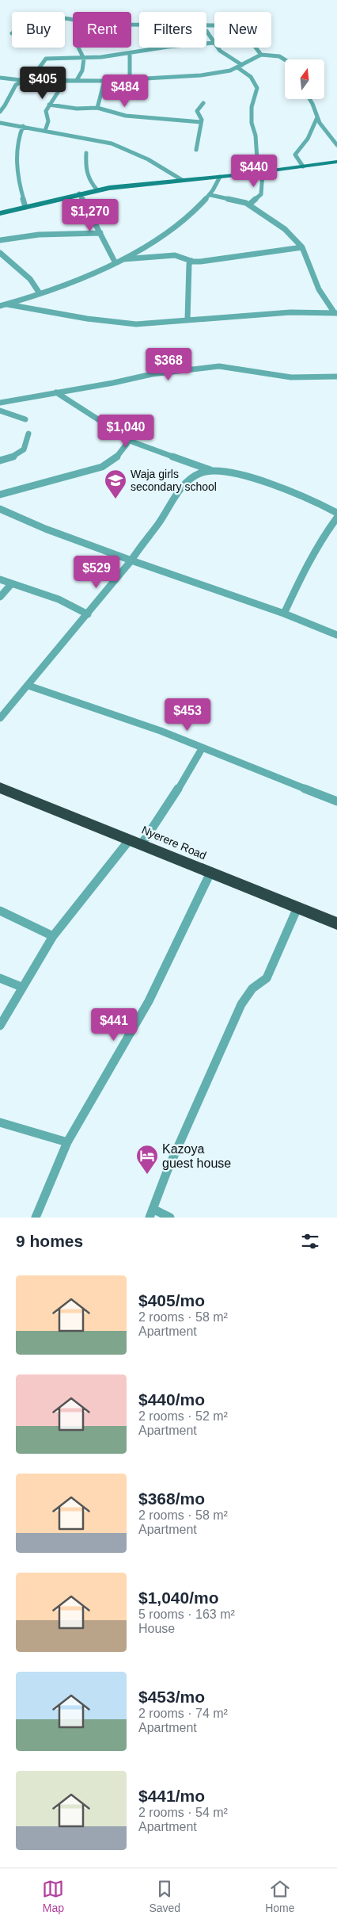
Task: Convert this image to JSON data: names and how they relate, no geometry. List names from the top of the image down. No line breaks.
{"streets":{"highway":["Nyerere Road"]},"places":{"school or university":["Waja girls secondary school"],"hotel":["Kazoya guest house"]},"north":"top","page":{"chip":["Buy","Rent","Filters","New"],"price":["$405","$484","$440","$1,270","$368","$1,040","$529","$453","$441"],"heading":"9 homes","list":[{"name":"$405/mo","note":"2 rooms · 58 m² · Apartment"},{"name":"$440/mo","note":"2 rooms · 52 m² · Apartment"},{"name":"$368/mo","note":"2 rooms · 58 m² · Apartment"},{"name":"$1,040/mo","note":"5 rooms · 163 m² · House"},{"name":"$453/mo","note":"2 rooms · 74 m² · Apartment"},{"name":"$441/mo","note":"2 rooms · 54 m² · Apartment"}],"tabs":["Map","Saved","Home"]}}
